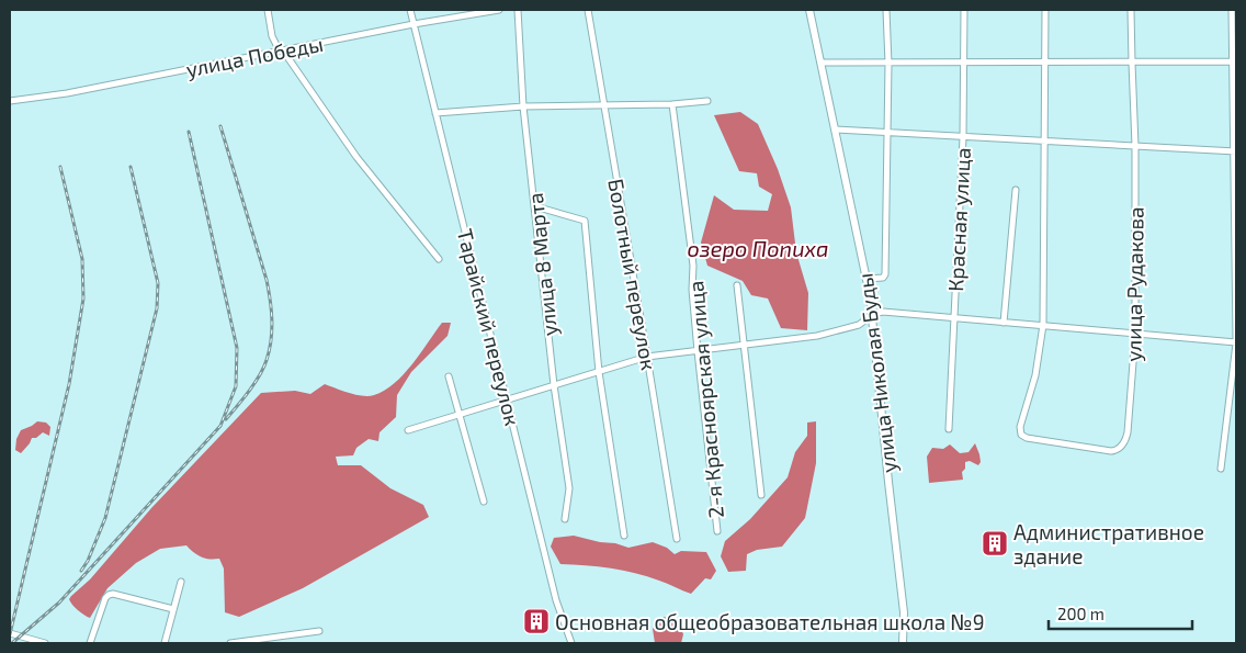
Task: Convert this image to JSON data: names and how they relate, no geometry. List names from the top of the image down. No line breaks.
{"streets":{"street":["улица Победы","Красная улица","улица 8 Марта","Болотный переулок","улица Рудакова","Тарайский переулок","улица Николая Буды","2-я Красноярская улица"]},"crossings":[["улица Победы","Тарайский переулок"]],"water":["озеро Попиха"],"places":{"building":["Административное здание","Основная общеобразовательная школа №9"]},"scale_bar":"200 m"}
